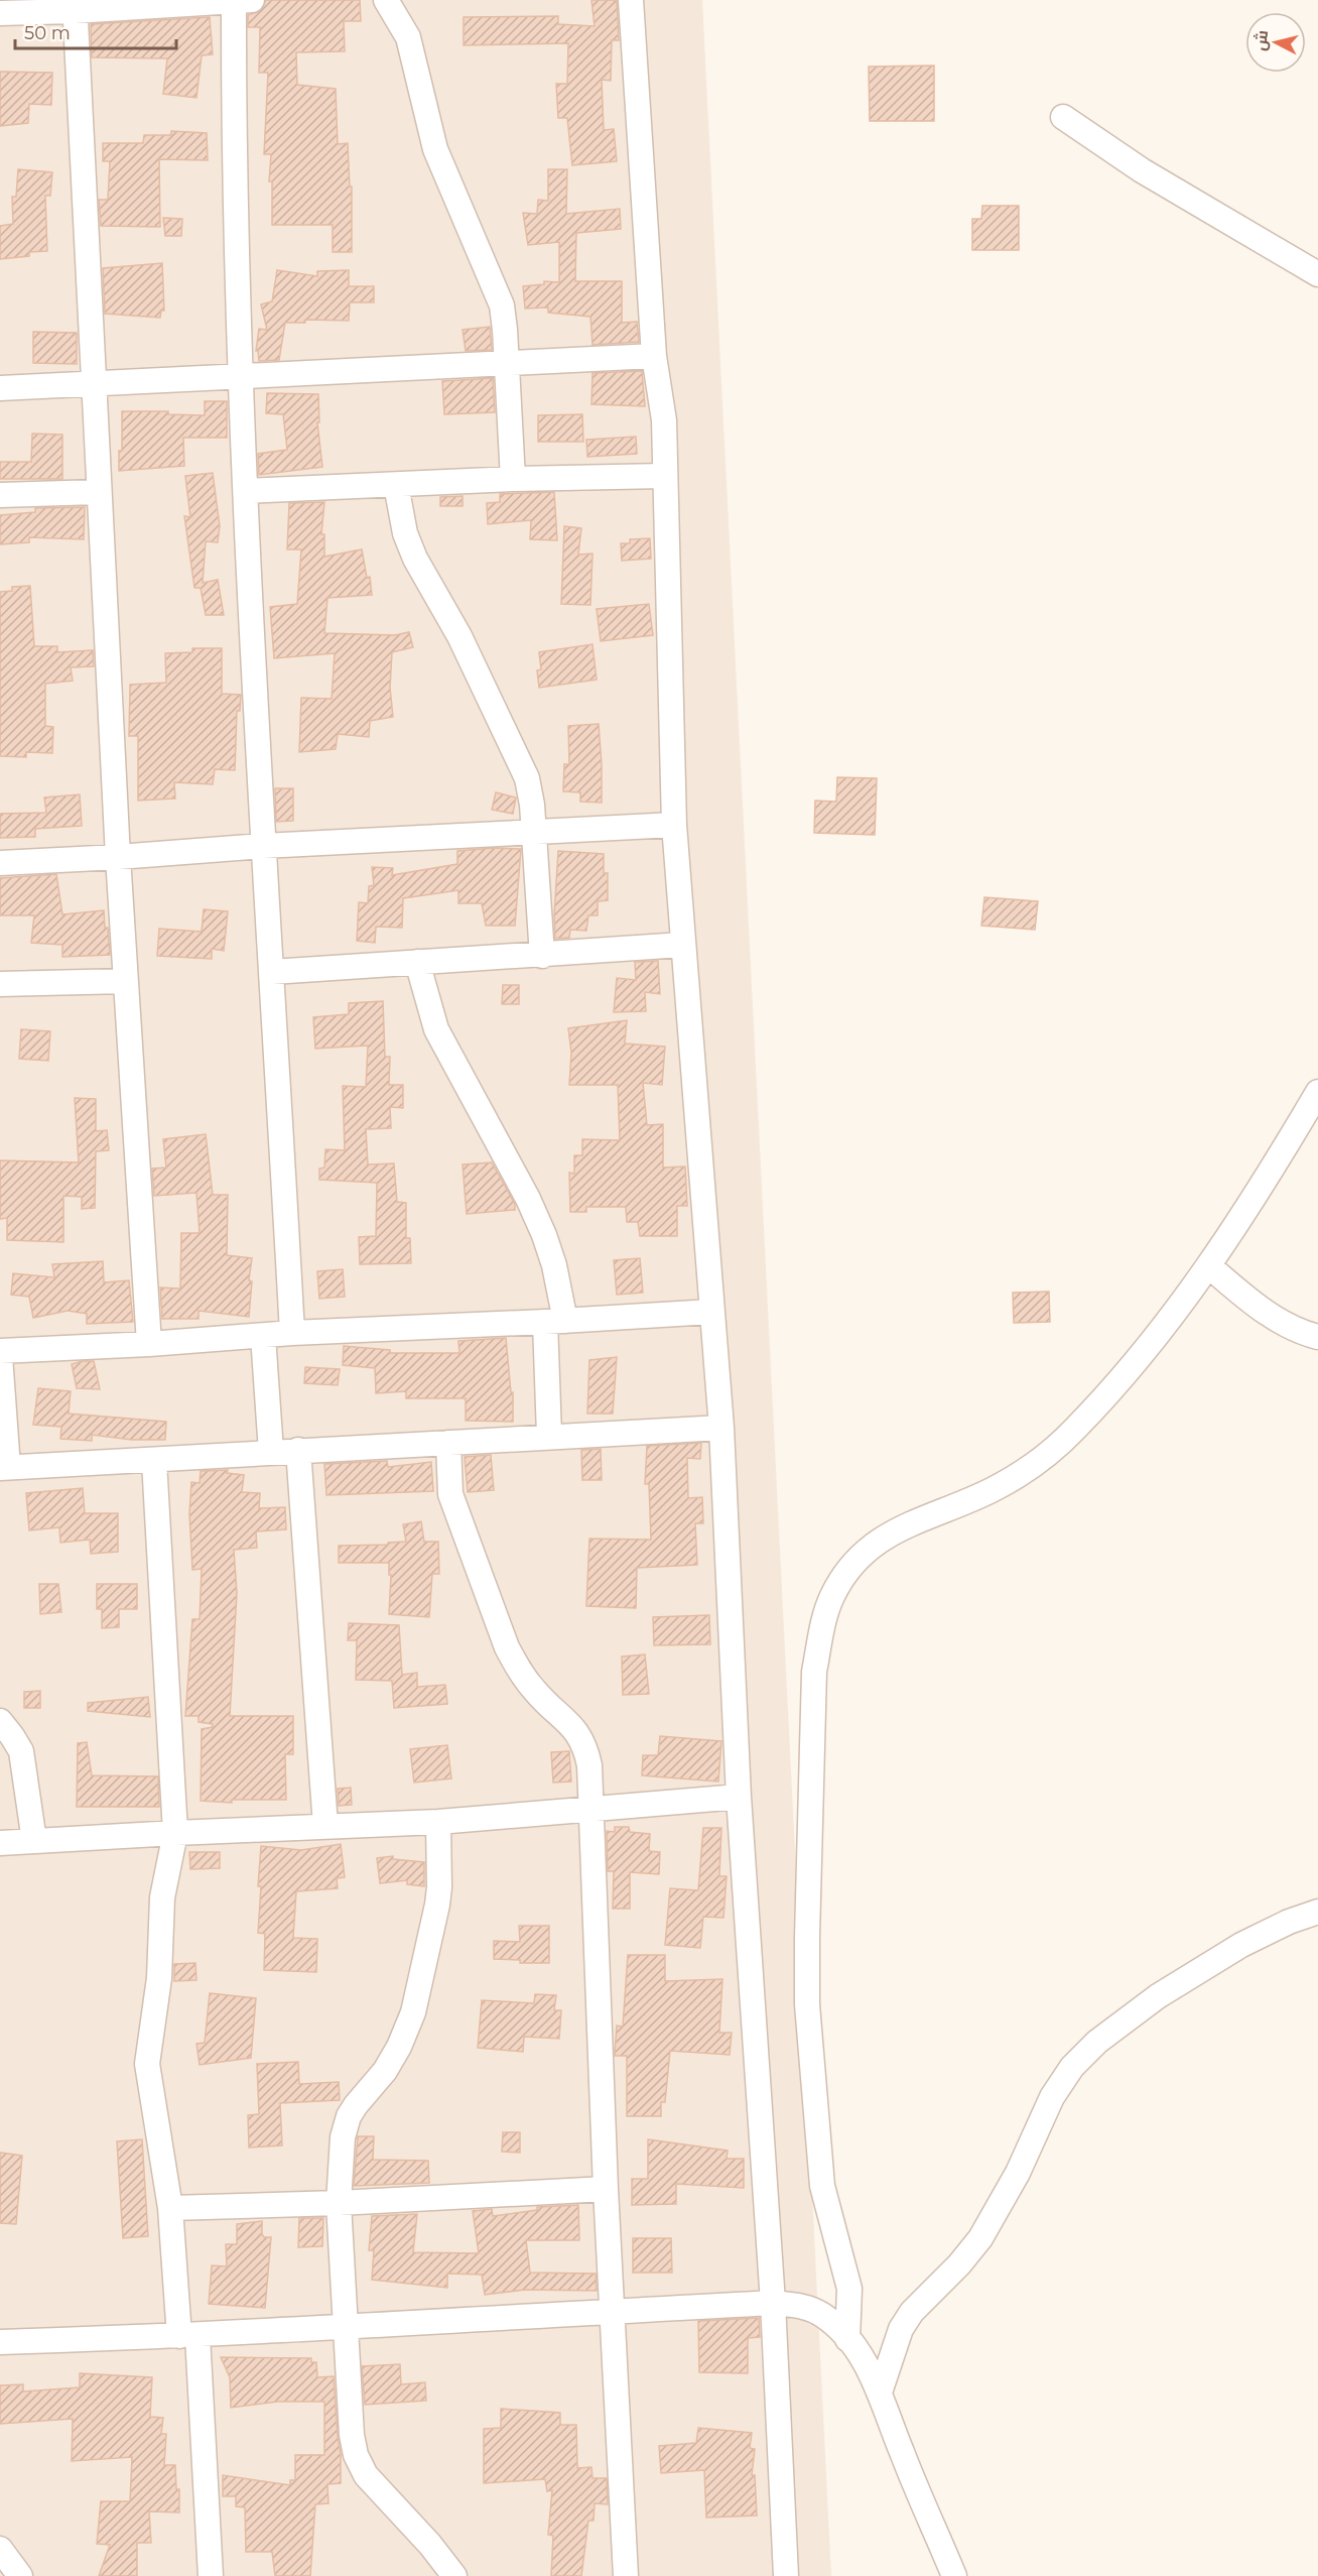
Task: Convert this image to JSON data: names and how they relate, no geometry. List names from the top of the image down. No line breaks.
{"scale_bar":"50 m","north":"left"}
